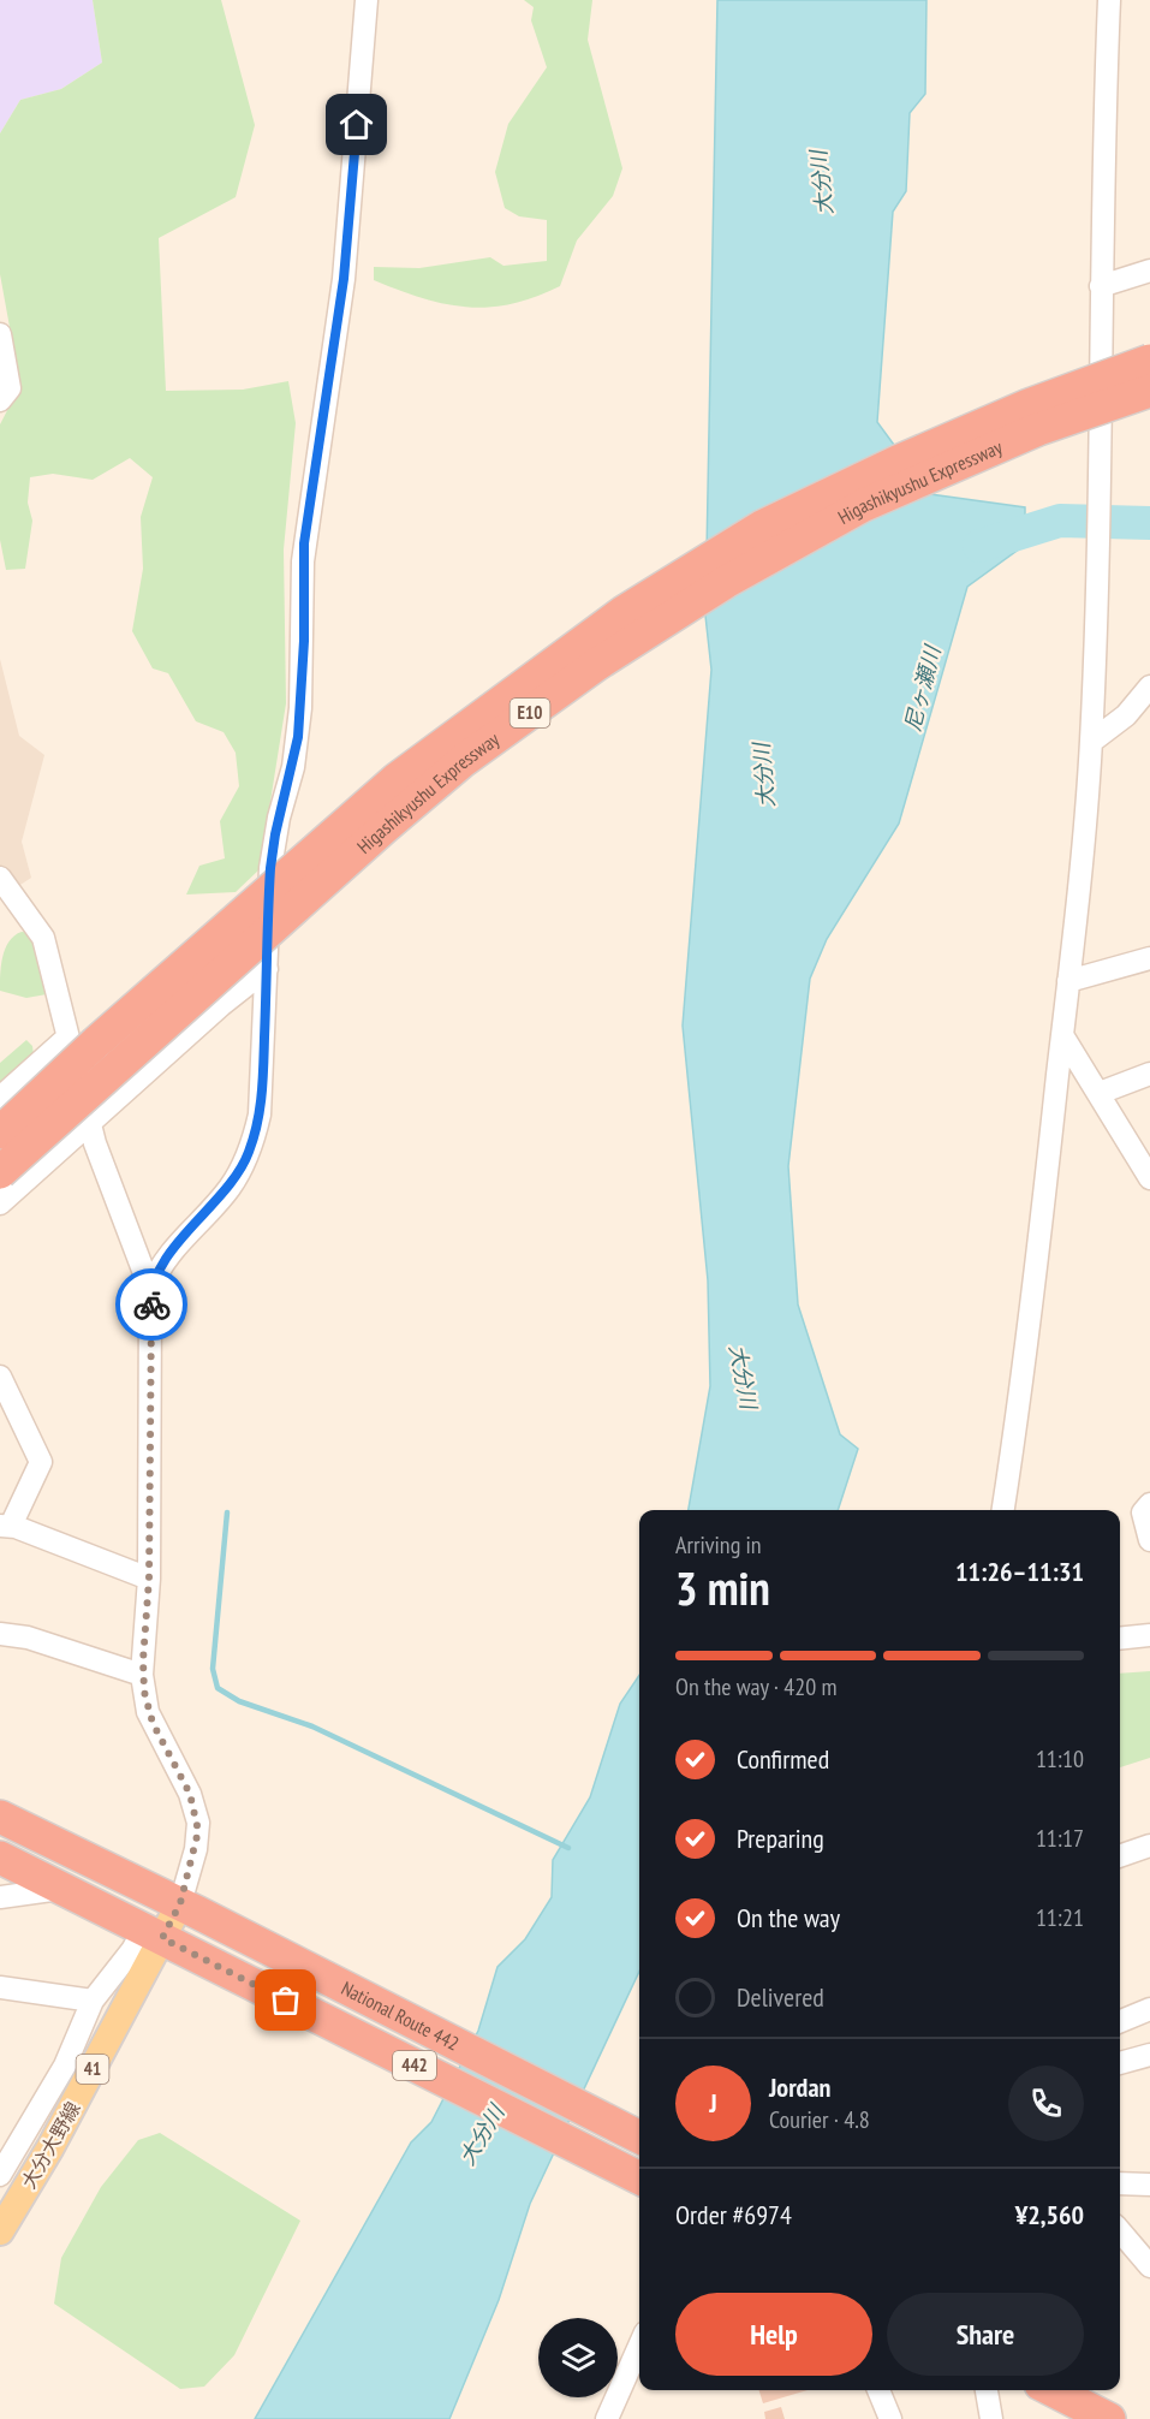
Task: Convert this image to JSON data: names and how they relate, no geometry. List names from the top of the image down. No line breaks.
{"streets":{"highway":["Higashikyushu Expressway","E10","National Route 442","442"],"main road":["41","大分大野線"]},"crossings":[["National Route 442","大分大野線"]],"water":["大分川","尼ヶ瀬川"],"page":{"heading":["3 min","Arriving in","11:26–11:31"],"panel":["Jordan","Courier · 4.8","Order #6974","¥2,560"],"bar":"On the way · 420 m","list":[["Confirmed","11:10"],["Preparing","11:17"],["On the way","11:21"],"Delivered"],"round":"J","buttons":["Help","Share"]}}
